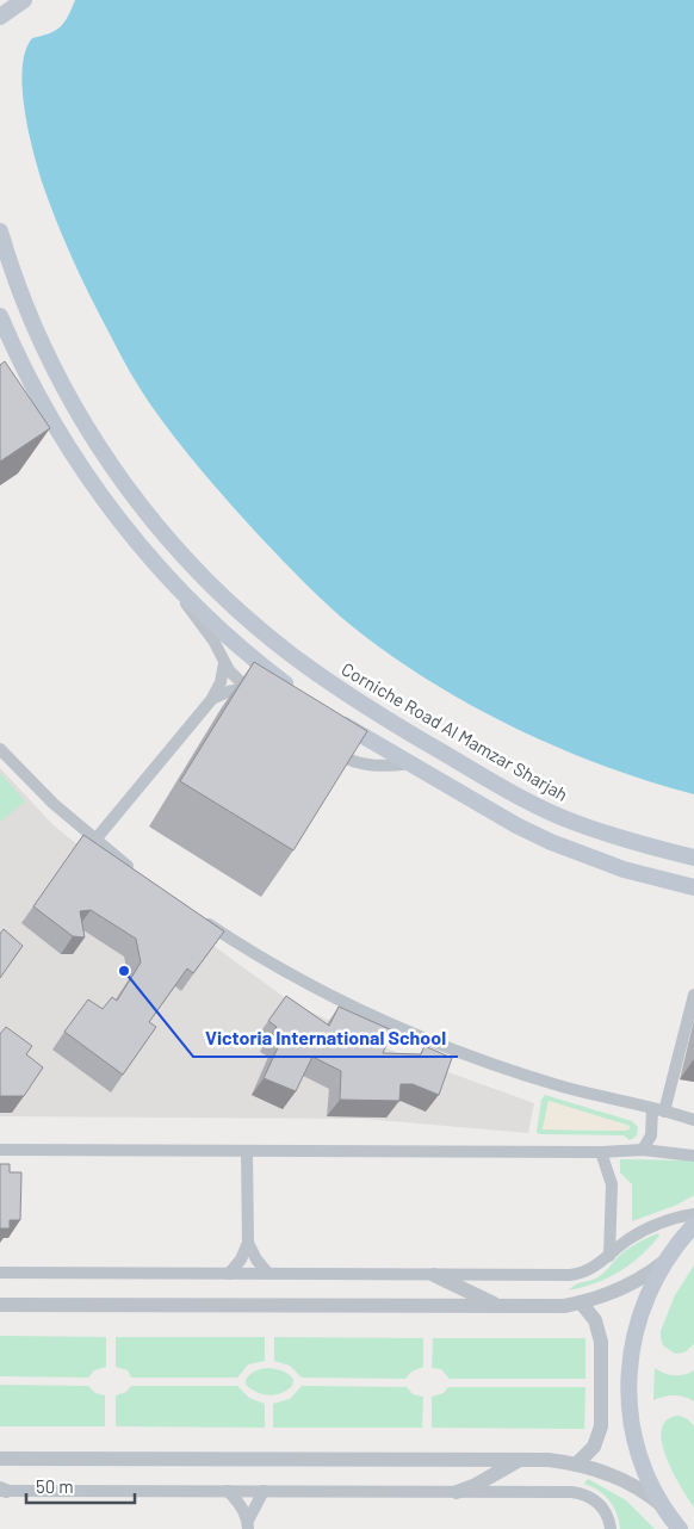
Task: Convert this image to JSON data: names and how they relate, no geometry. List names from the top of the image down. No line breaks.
{"streets":{"main road":["Corniche Road Al Mamzar Sharjah"]},"places":["Victoria International School"],"scale_bar":"50 m"}
